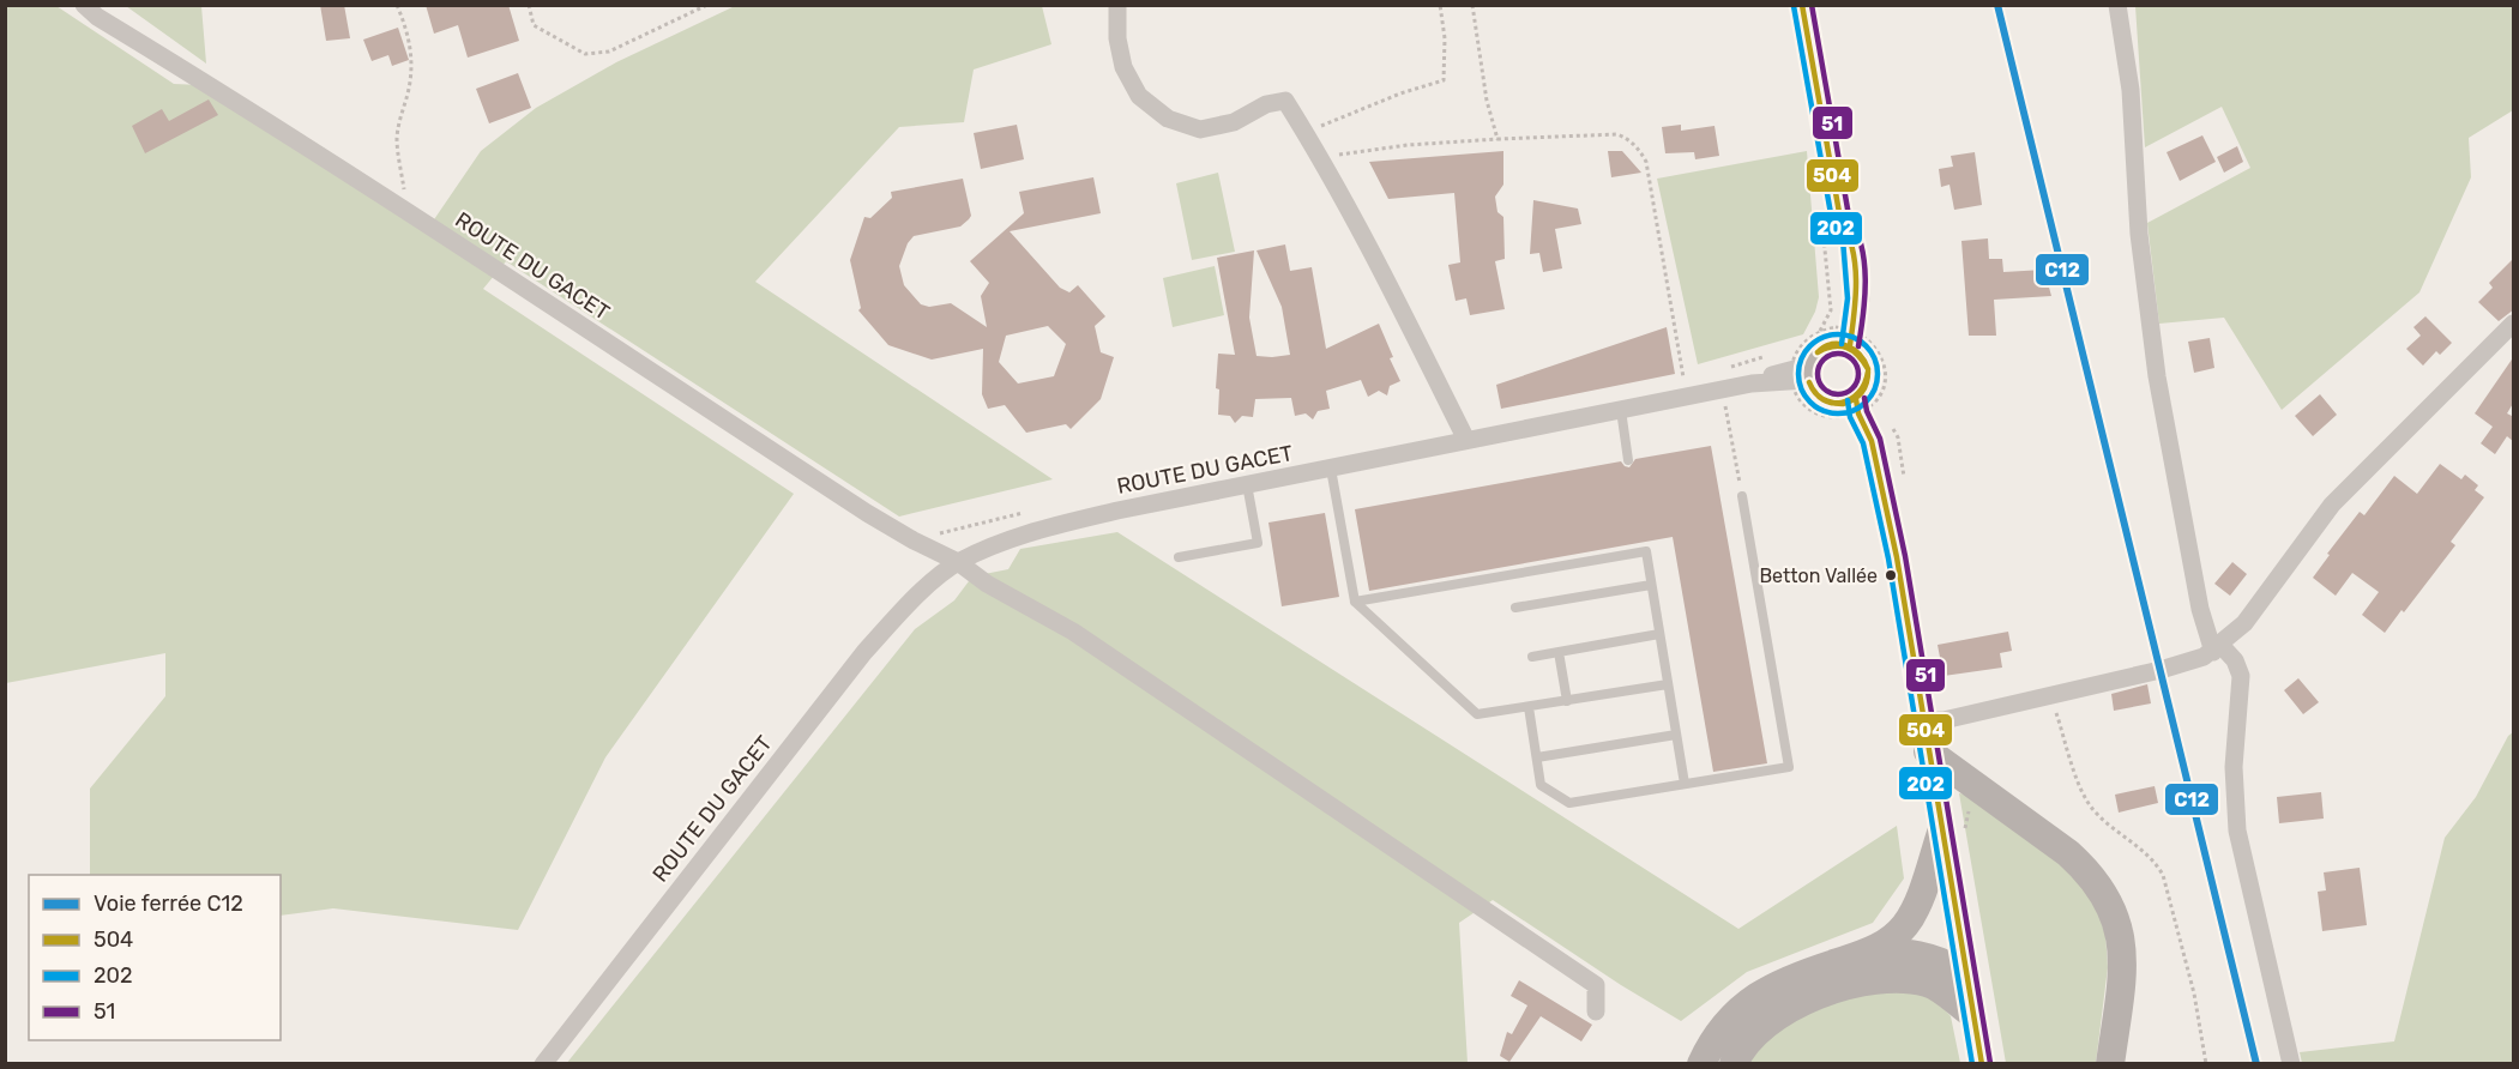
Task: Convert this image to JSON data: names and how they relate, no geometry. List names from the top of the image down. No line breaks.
{"streets":{"street":["ROUTE DU GACET"]},"places":["Betton Vallée"],"lines":["rail line C12","transit line 504","transit line 51","transit line 202"],"legend":["Voie ferrée C12","504","202","51"]}
